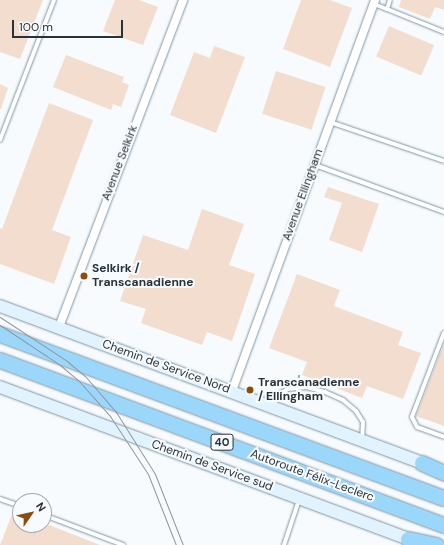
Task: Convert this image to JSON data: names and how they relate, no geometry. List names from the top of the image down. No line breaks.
{"streets":{"highway":["40","Autoroute Félix-Leclerc"],"main road":["Chemin de Service Nord","Chemin de Service sud"],"street":["Avenue Selkirk","Avenue Ellingham"]},"crossings":[["Avenue Selkirk","Chemin de Service Nord"],["Avenue Ellingham","Chemin de Service Nord"]],"places":["Selkirk / Transcanadienne","Transcanadienne / Ellingham"],"scale_bar":"100 m","north":"top right"}
